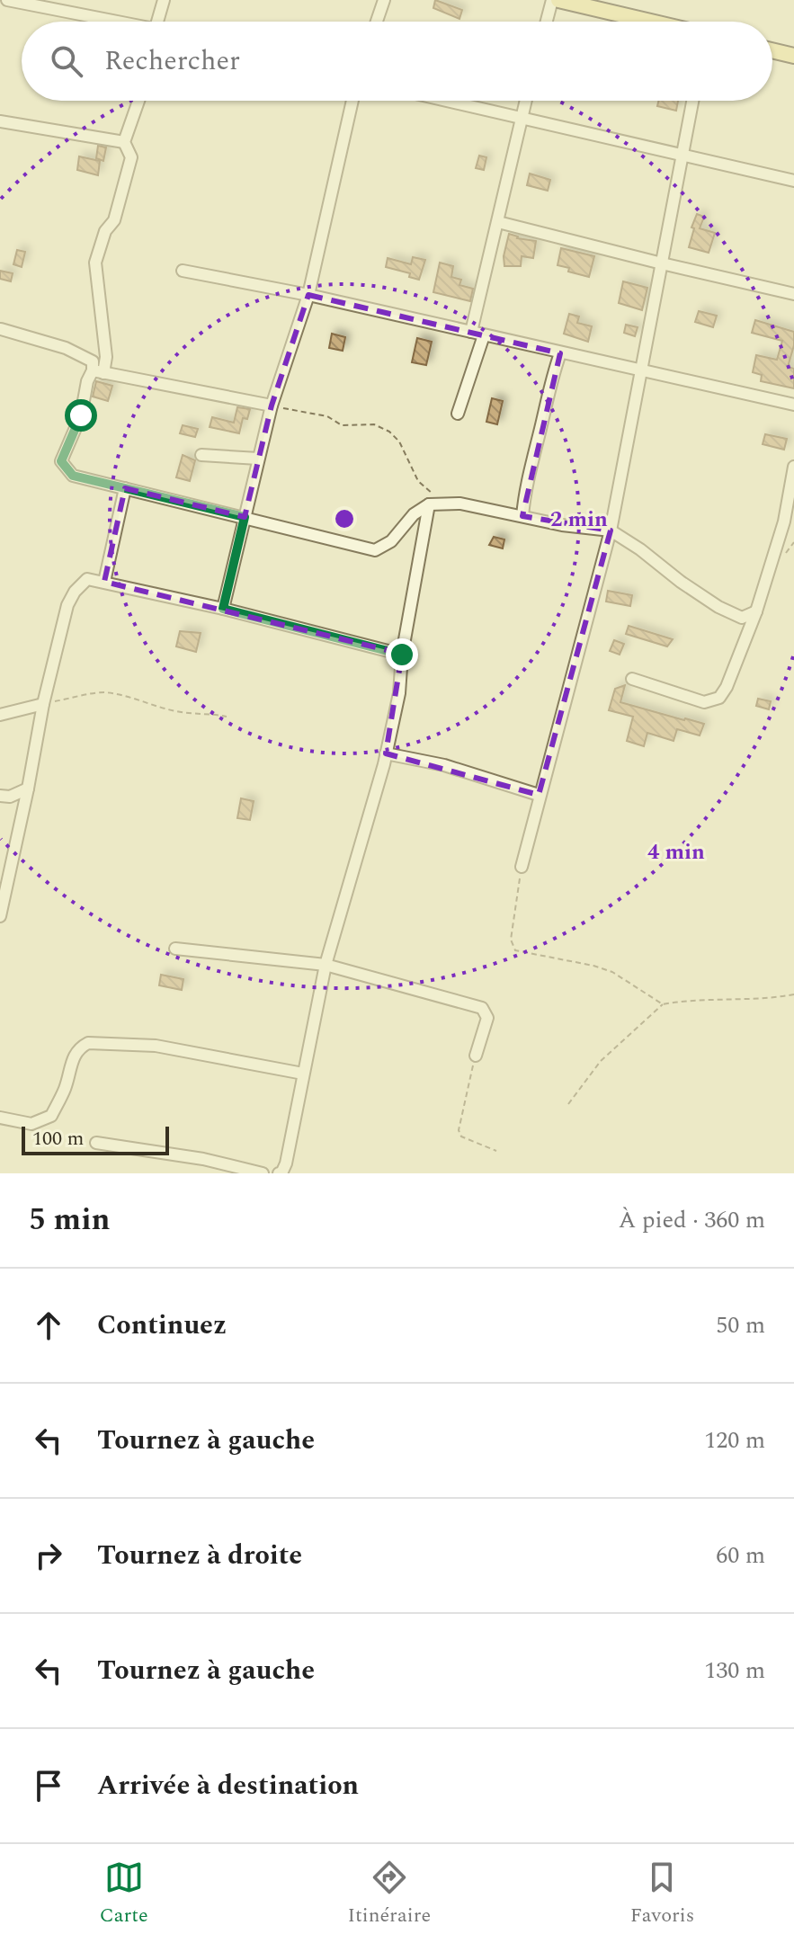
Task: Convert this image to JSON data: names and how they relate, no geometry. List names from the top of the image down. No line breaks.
{"scale_bar":"100 m","page":{"search":"Rechercher","scale":"100 m","heading":["5 min","À pied · 360 m"],"list":[["Continuez","50 m"],["Tournez à gauche","120 m"],["Tournez à droite","60 m"],["Tournez à gauche","130 m"],"Arrivée à destination"],"nav":["Carte","Itinéraire","Favoris"]},"rings":["2 min","4 min"]}
